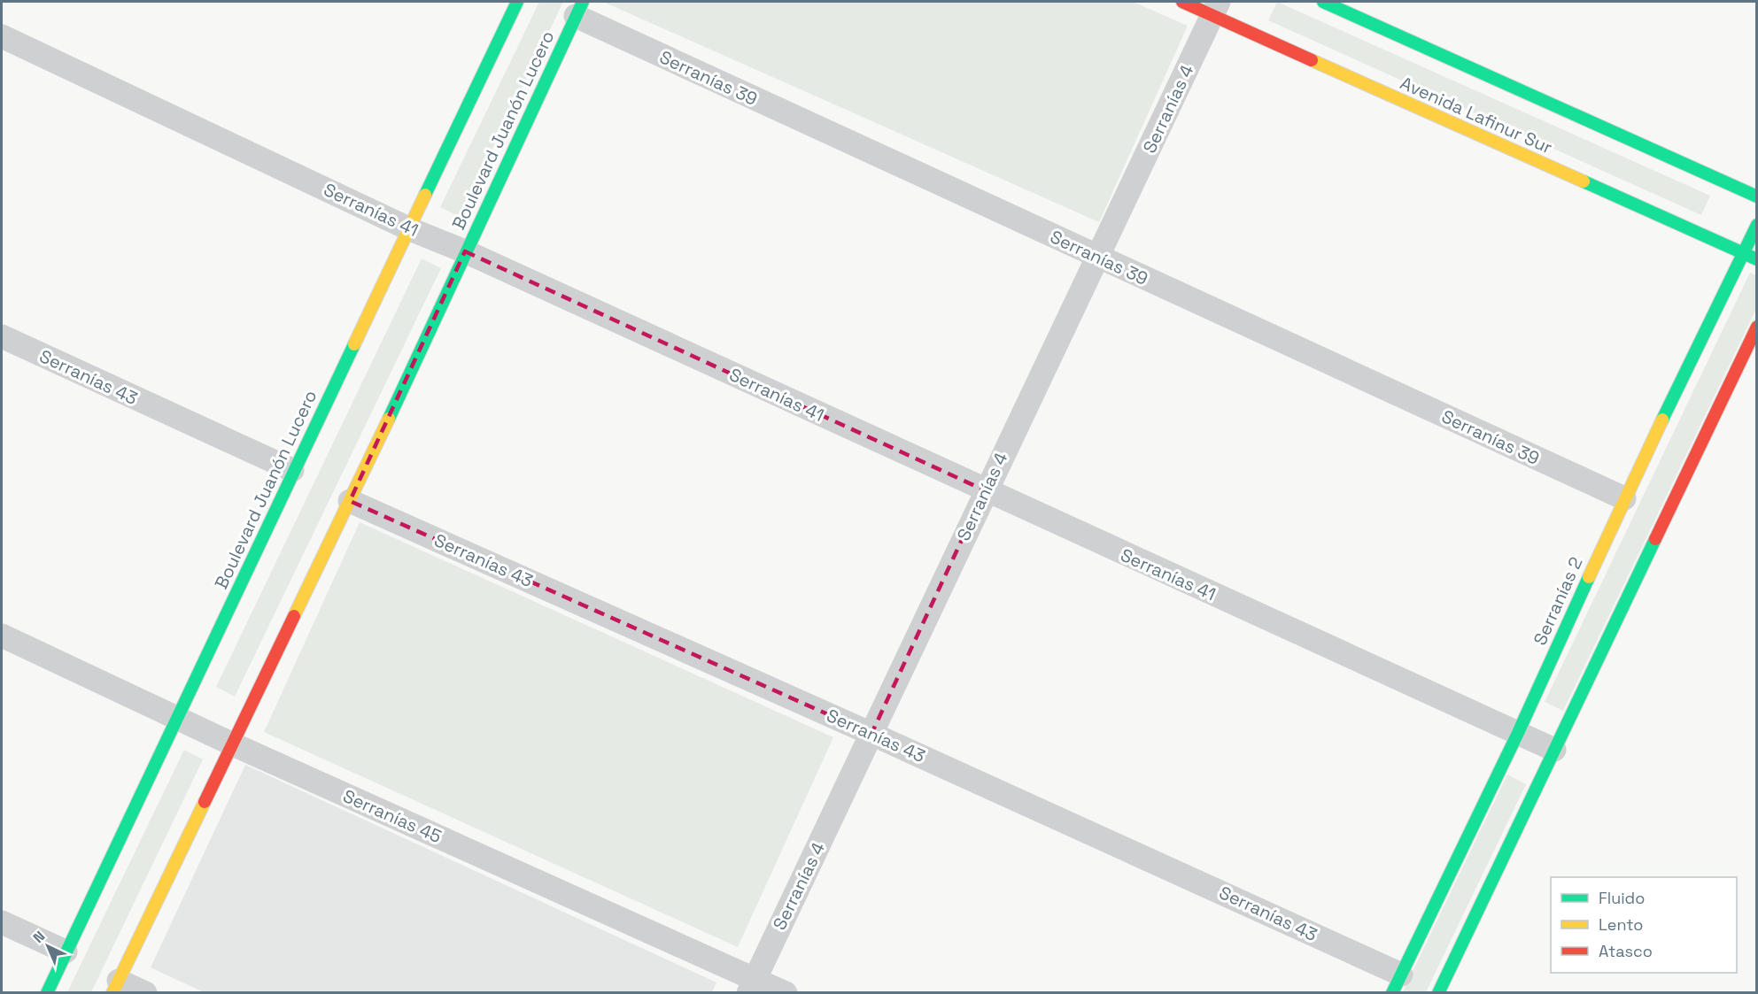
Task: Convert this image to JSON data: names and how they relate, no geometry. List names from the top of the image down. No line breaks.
{"streets":{"street":["Serranías 39","Serranías 4","Avenida Lafinur Sur","Boulevard Juanón Lucero","Serranías 41","Serranías 43","Serranías 2","Serranías 45"]},"crossings":[["Serranías 39","Serranías 4"],["Serranías 39","Boulevard Juanón Lucero"],["Serranías 39","Serranías 2"],["Serranías 4","Avenida Lafinur Sur"],["Serranías 4","Serranías 41"],["Serranías 4","Serranías 43"],["Serranías 4","Serranías 45"],["Avenida Lafinur Sur","Serranías 2"],["Boulevard Juanón Lucero","Serranías 41"],["Boulevard Juanón Lucero","Serranías 43"],["Boulevard Juanón Lucero","Serranías 45"],["Serranías 41","Serranías 2"],["Serranías 43","Serranías 2"]],"legend":["Fluido","Lento","Atasco"],"north":"top left"}
